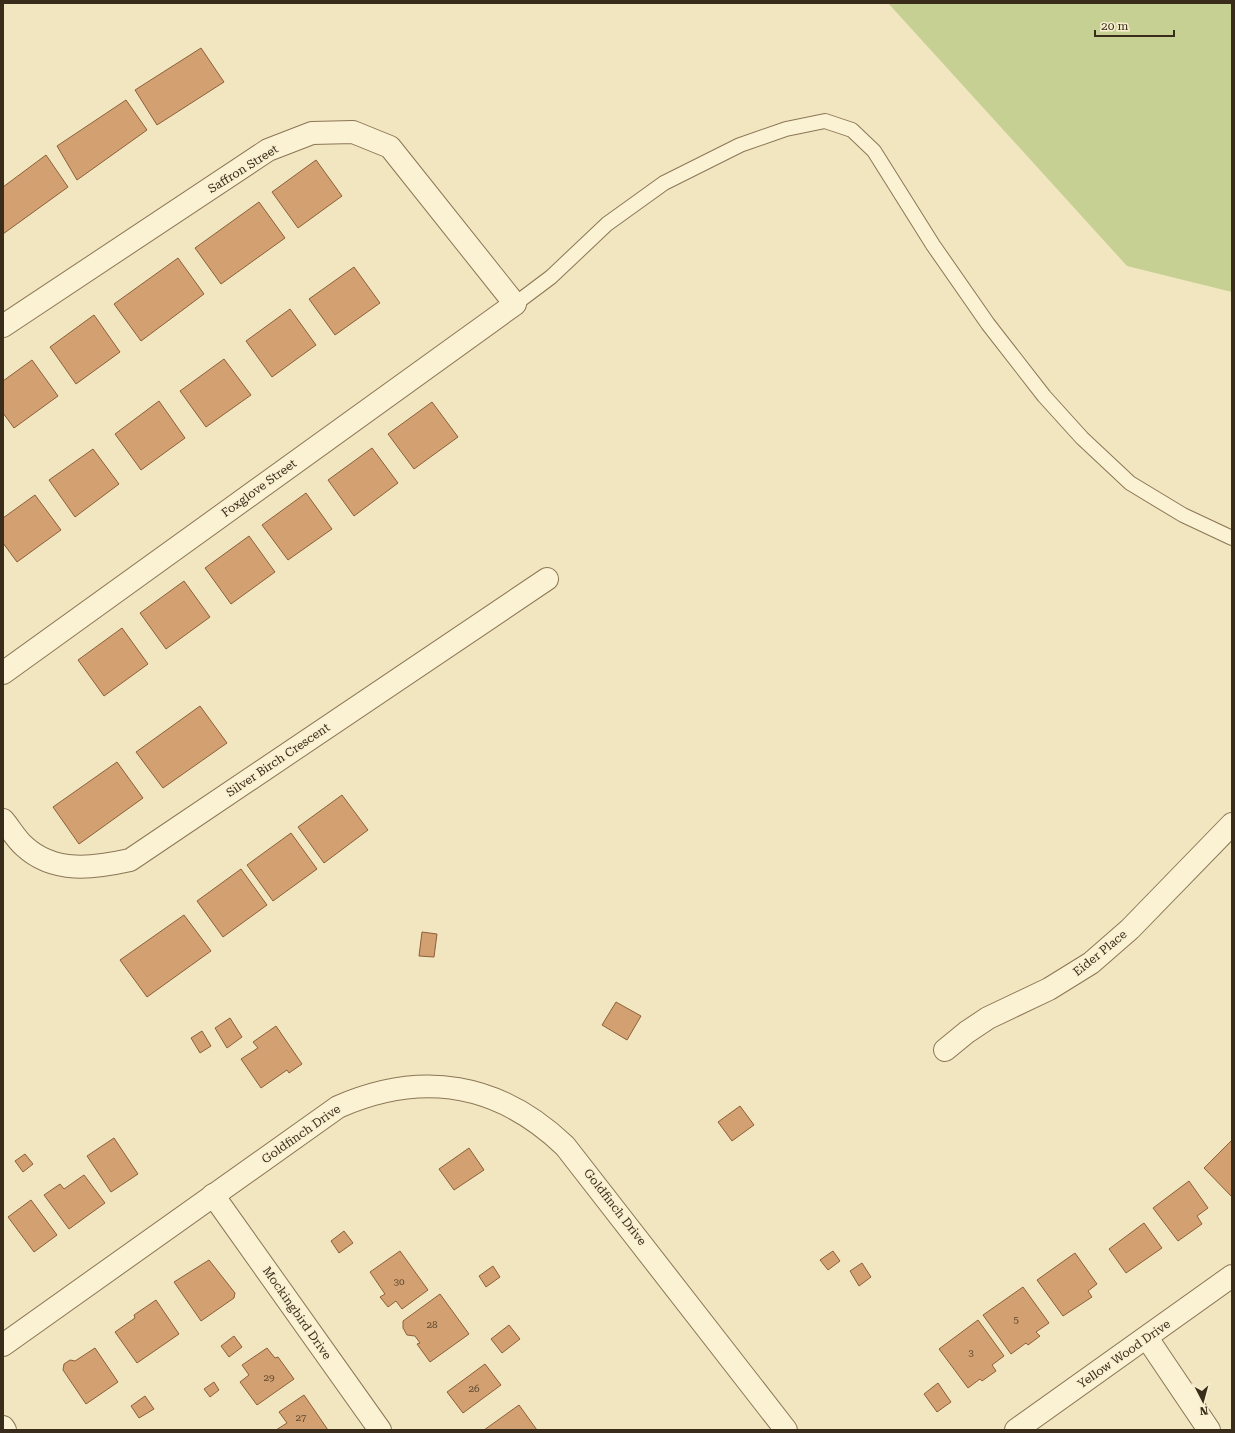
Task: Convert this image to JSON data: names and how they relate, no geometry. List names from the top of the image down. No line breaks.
{"streets":{"street":["Saffron Street","Foxglove Street","Silver Birch Crescent","Eider Place","Goldfinch Drive","Mockingbird Drive","Yellow Wood Drive"]},"crossings":[["Saffron Street","Foxglove Street"],["Goldfinch Drive","Mockingbird Drive"]],"house_numbers":["30","5","28","3","29","26","27"],"scale_bar":"20 m","north":"bottom"}
